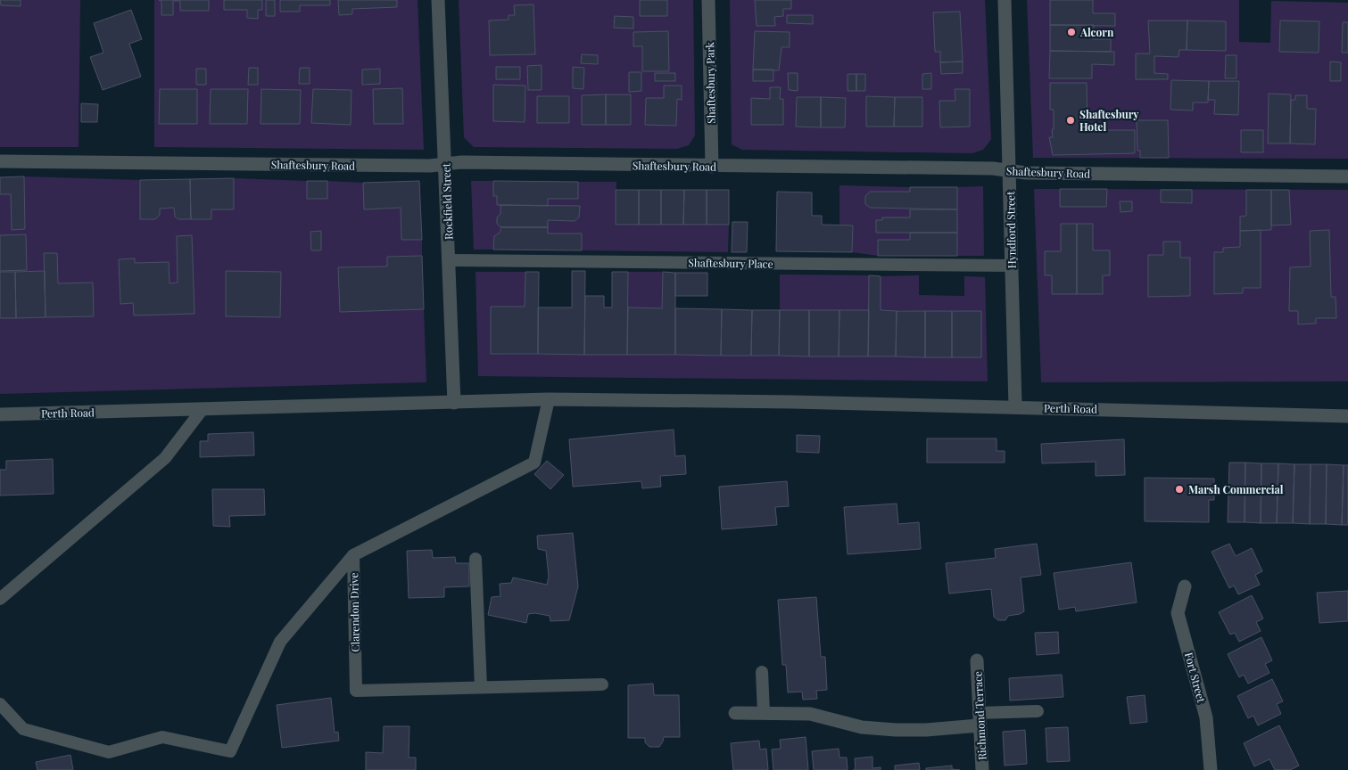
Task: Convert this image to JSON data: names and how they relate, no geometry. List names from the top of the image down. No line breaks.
{"streets":{"street":["Shaftesbury Park","Shaftesbury Road","Rockfield Street","Hyndford Street","Perth Road","Fort Street","Richmond Terrace"],"lane":["Shaftesbury Place","Clarendon Drive"]},"crossings":[["Shaftesbury Park","Shaftesbury Road"],["Shaftesbury Road","Rockfield Street"],["Shaftesbury Road","Hyndford Street"],["Rockfield Street","Shaftesbury Place"],["Rockfield Street","Perth Road"],["Hyndford Street","Shaftesbury Place"],["Hyndford Street","Perth Road"]],"places":["Alcorn","Shaftesbury Hotel","Marsh Commercial"]}
